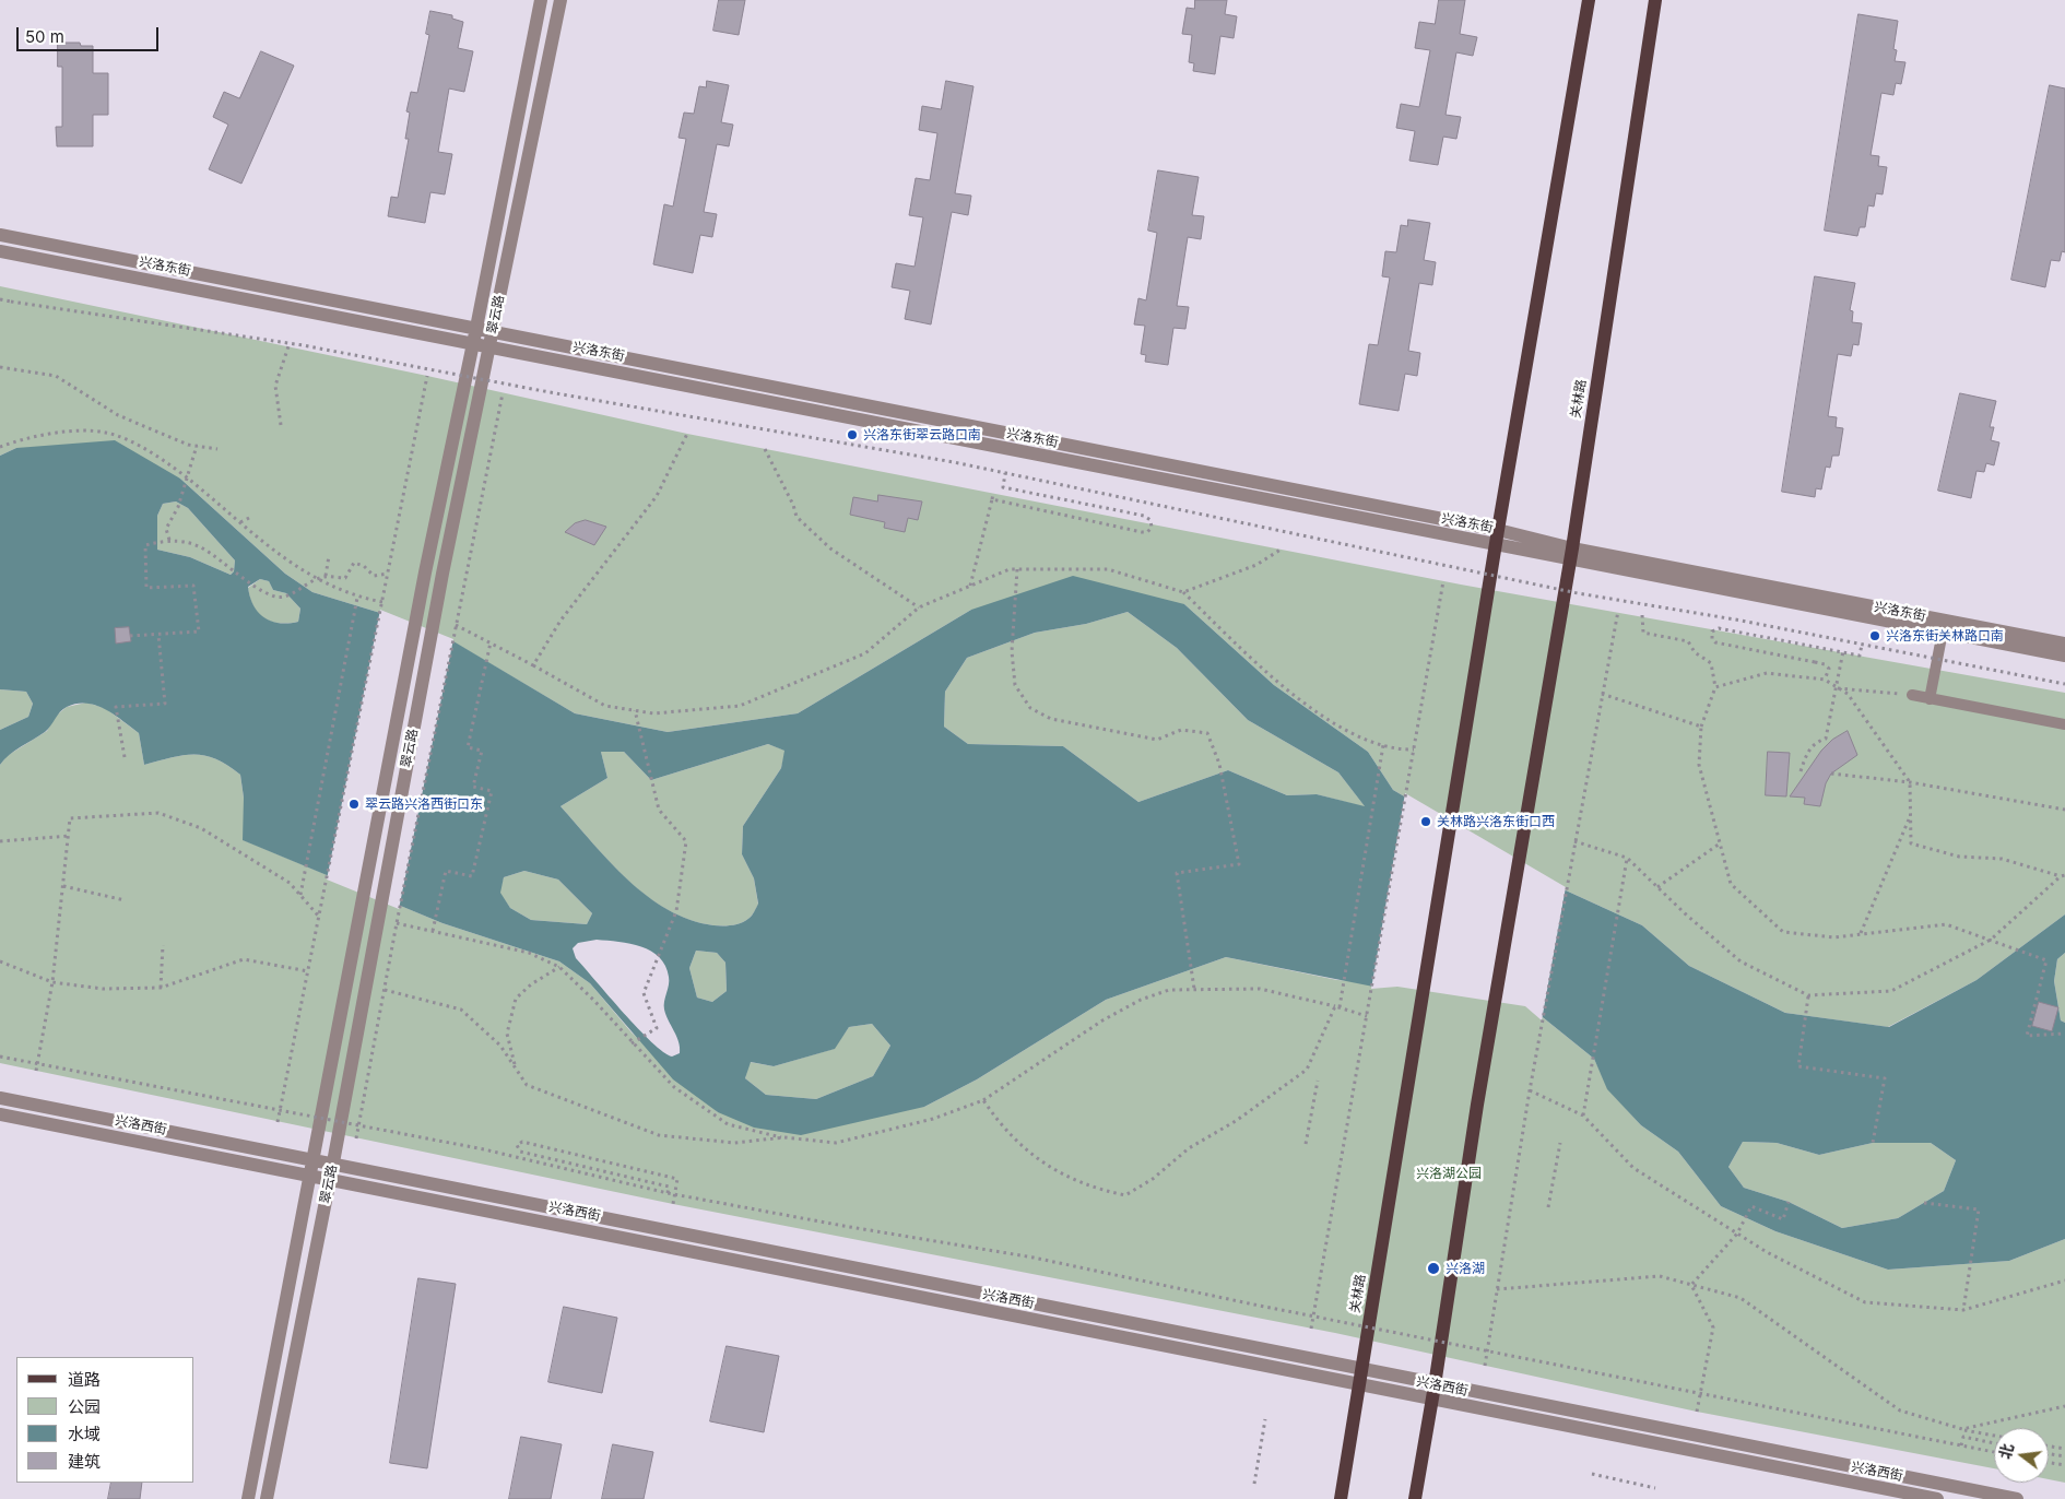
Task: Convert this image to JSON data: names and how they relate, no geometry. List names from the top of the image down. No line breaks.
{"streets":{"main road":["关林路"],"street":["兴洛东街","翠云路","兴洛西街"]},"crossings":[["兴洛东街","翠云路"],["兴洛东街","关林路"],["翠云路","兴洛西街"],["关林路","兴洛西街"]],"parks":["兴洛湖公园"],"places":["兴洛东街翠云路口南","兴洛东街关林路口南","翠云路兴洛西街口东","关林路兴洛东街口西","兴洛湖"],"legend":["道路","公园","水域","建筑"],"scale_bar":"50 m","north":"left"}
